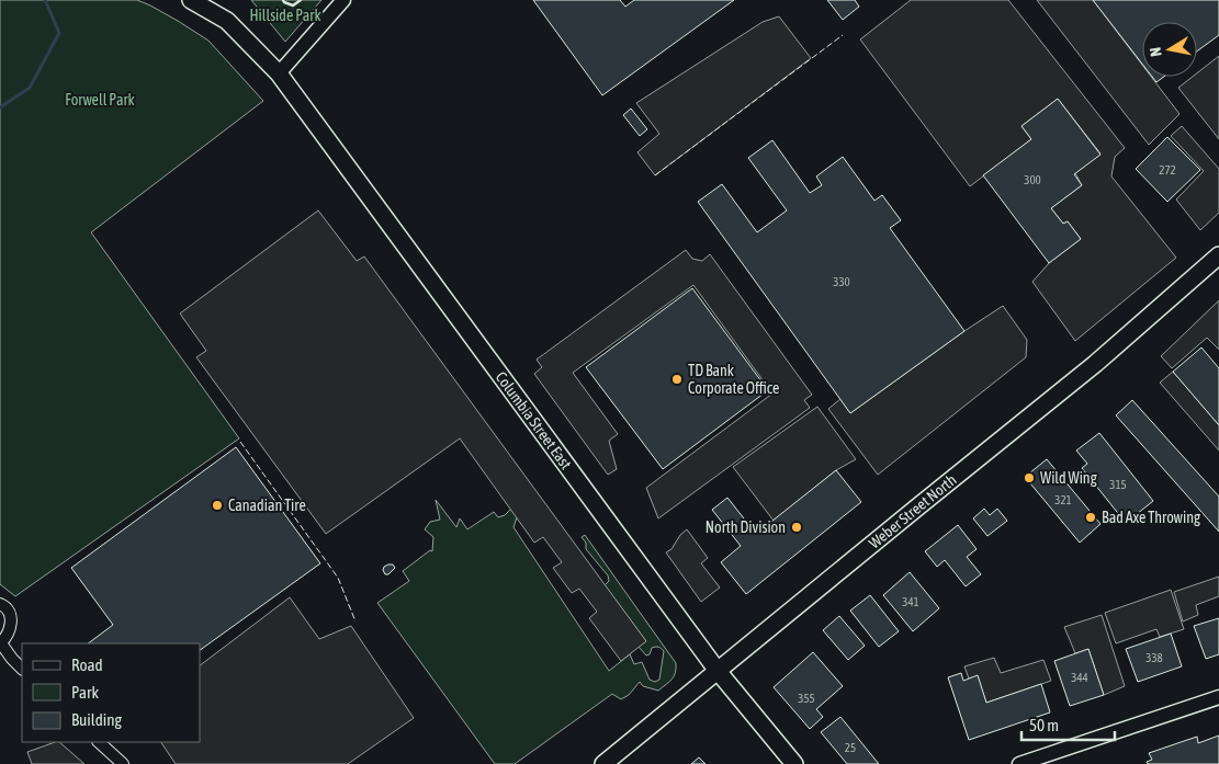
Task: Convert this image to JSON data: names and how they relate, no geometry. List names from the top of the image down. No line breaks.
{"streets":{"main road":["Columbia Street East","Weber Street North"]},"crossings":[["Columbia Street East","Weber Street North"]],"parks":["Hillside Park","Forwell Park"],"places":["TD Bank Corporate Office","Wild Wing","Canadian Tire","Bad Axe Throwing","North Division"],"house_numbers":["272","300","330","315","321","341","338","344","355","25"],"legend":["Road","Park","Building"],"scale_bar":"50 m","north":"left"}
